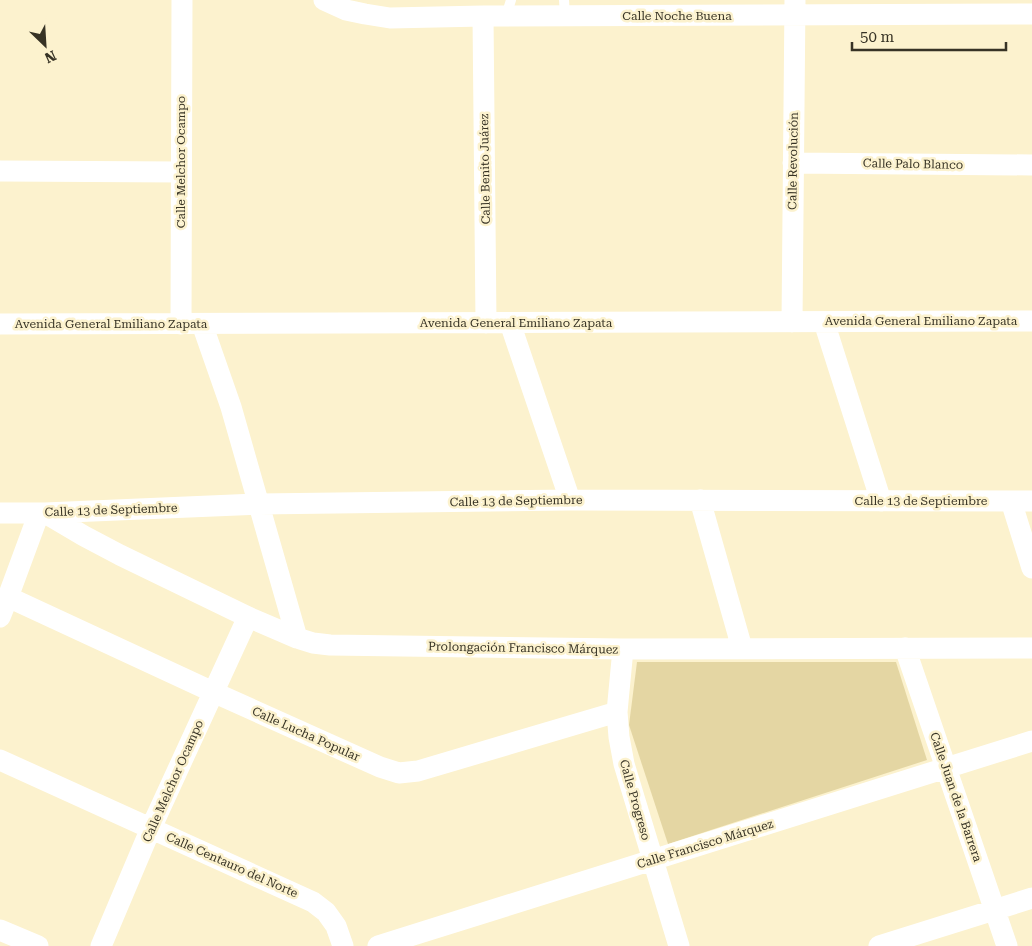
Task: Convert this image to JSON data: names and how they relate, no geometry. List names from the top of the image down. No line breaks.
{"streets":{"street":["Calle Noche Buena","Calle Revolución","Calle Melchor Ocampo","Calle Palo Blanco","Calle Benito Juárez","Avenida General Emiliano Zapata","Calle 13 de Septiembre","Prolongación Francisco Márquez","Calle Lucha Popular","Calle Juan de la Barrera","Calle Progreso","Calle Francisco Márquez","Calle Centauro del Norte"]},"crossings":[["Calle Noche Buena","Calle Revolución"],["Calle Noche Buena","Calle Benito Juárez"],["Calle Revolución","Calle Palo Blanco"],["Calle Revolución","Avenida General Emiliano Zapata"],["Calle Melchor Ocampo","Avenida General Emiliano Zapata"],["Calle Melchor Ocampo","Calle 13 de Septiembre"],["Calle Melchor Ocampo","Prolongación Francisco Márquez"],["Calle Melchor Ocampo","Calle Lucha Popular"],["Calle Melchor Ocampo","Calle Centauro del Norte"],["Calle Benito Juárez","Avenida General Emiliano Zapata"],["Calle 13 de Septiembre","Prolongación Francisco Márquez"],["Prolongación Francisco Márquez","Calle Juan de la Barrera"],["Prolongación Francisco Márquez","Calle Progreso"],["Calle Lucha Popular","Calle Progreso"],["Calle Juan de la Barrera","Calle Francisco Márquez"],["Calle Progreso","Calle Francisco Márquez"]],"scale_bar":"50 m","north":"bottom right"}
